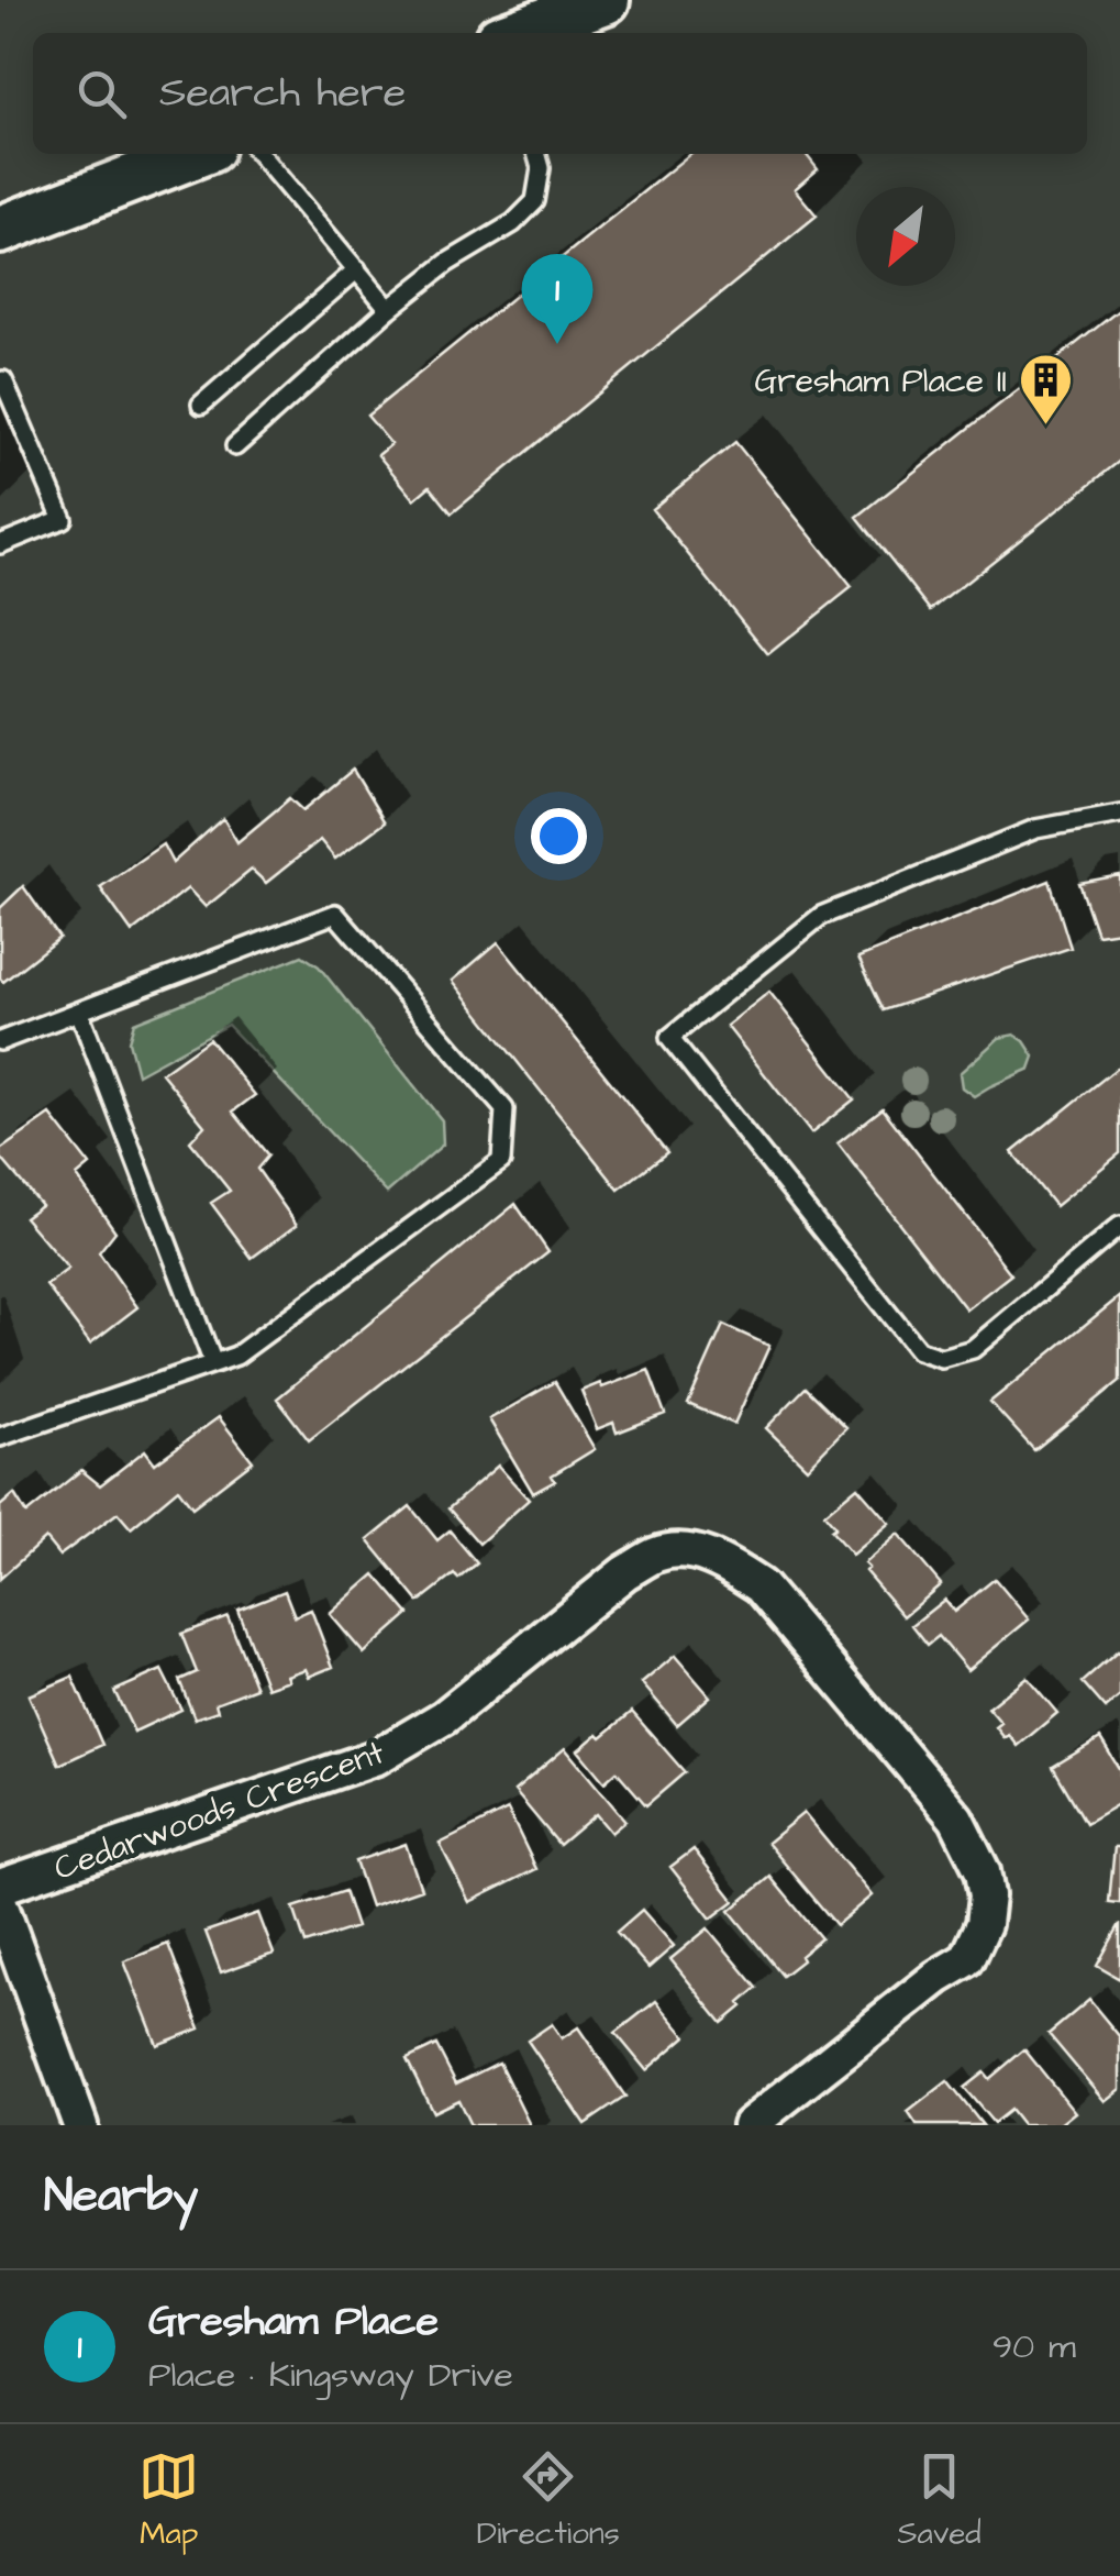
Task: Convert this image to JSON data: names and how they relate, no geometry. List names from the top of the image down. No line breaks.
{"streets":{"street":["Cedarwoods Crescent"]},"places":{"building":["Gresham Place II"]},"north":"bottom left","page":{"search":"Search here","pins":"1","heading":"Nearby","list":[{"mark":"1","name":"Gresham Place","note":"Place · Kingsway Drive","value":"90 m"}],"nav":["Map","Directions","Saved"]}}
